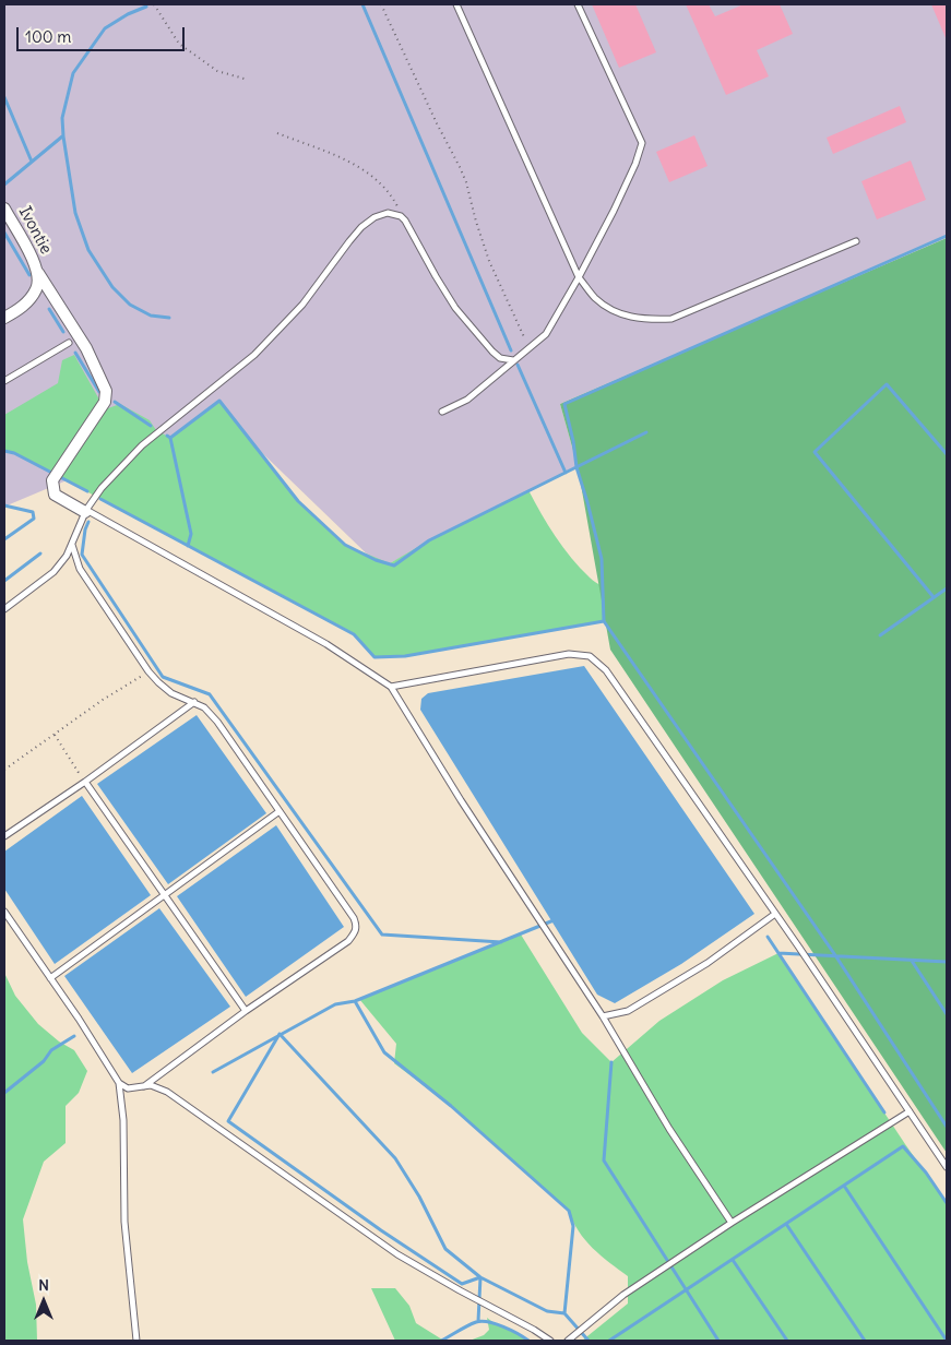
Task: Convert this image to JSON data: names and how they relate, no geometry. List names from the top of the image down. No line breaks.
{"streets":{"street":["Ivontie"]},"scale_bar":"100 m","north":"top"}
